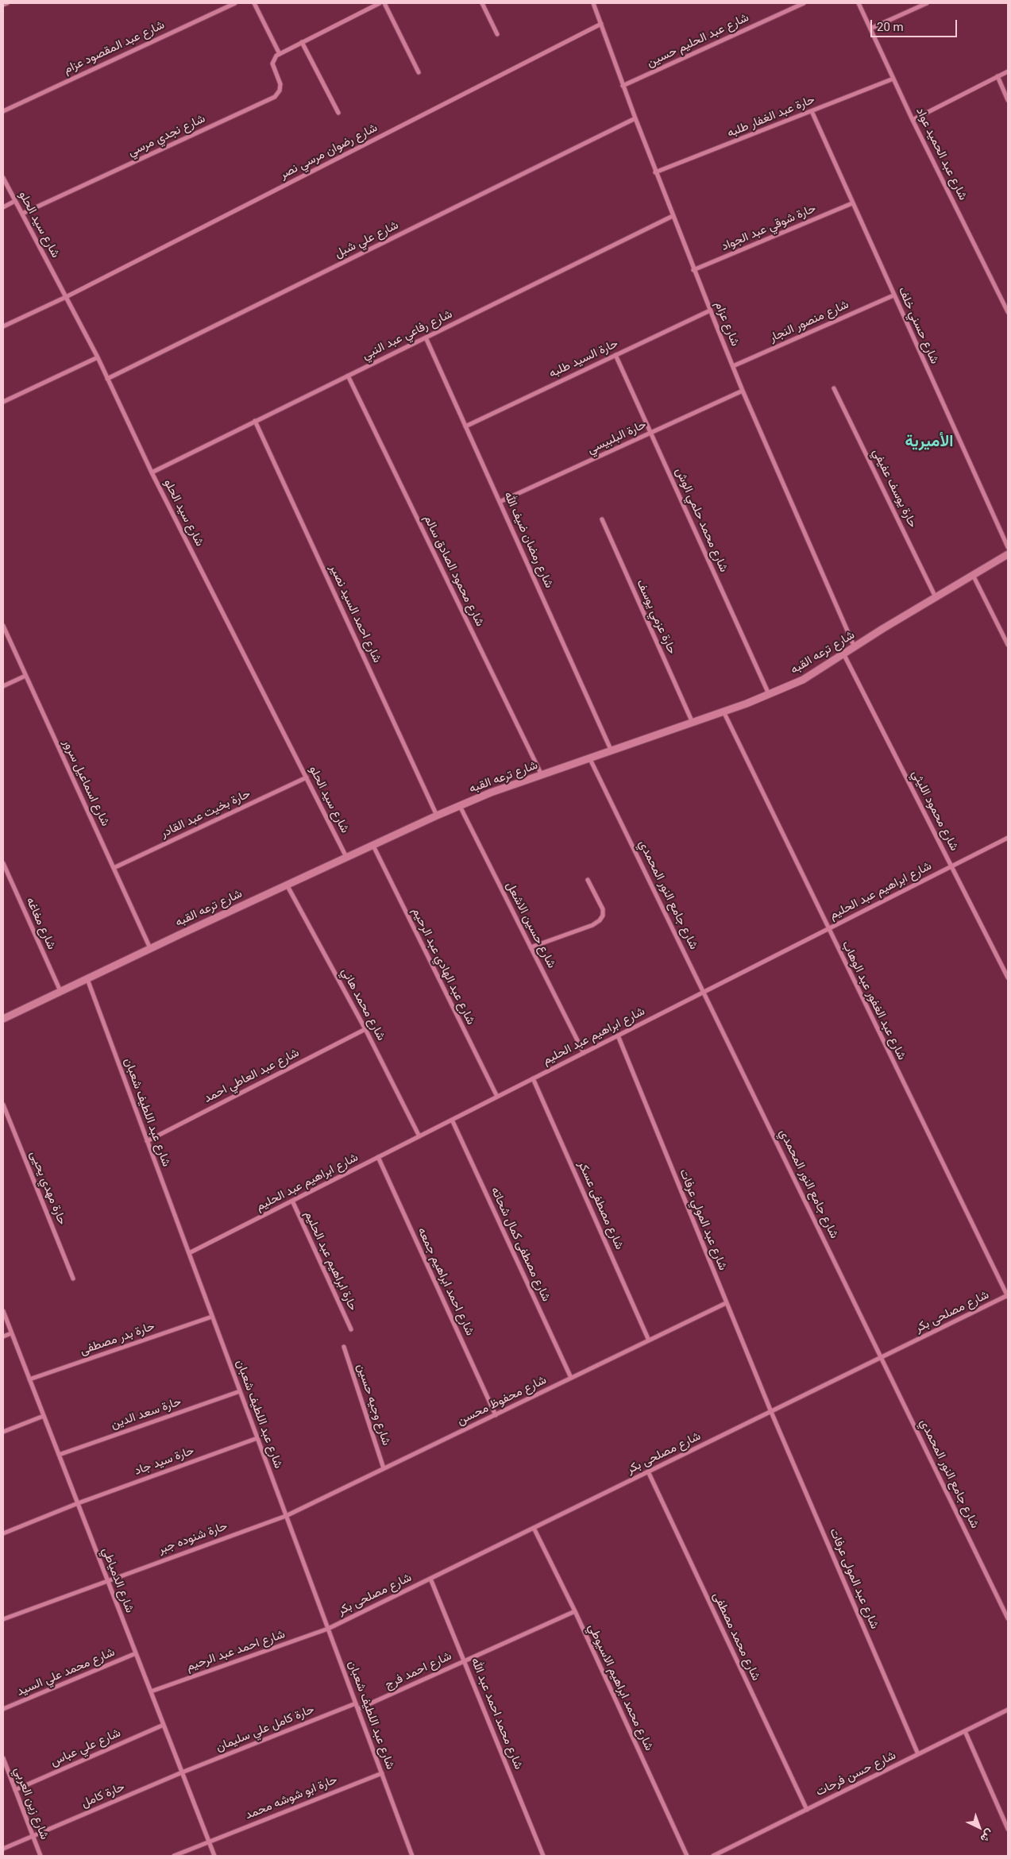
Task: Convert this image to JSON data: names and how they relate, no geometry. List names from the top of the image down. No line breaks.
{"streets":{"street":["شارع عبد الحليم حسين","شارع عبد المقصود عزام","حارة عبد الغفار طلبه","شارع نجدي مرسي","شارع رضوان مرسي نصر","شارع عبد الحميد عواد","شارع سيد الحلو","حارة شوقي عبد الجواد","شارع علي شبل","شارع منصور النجار","شارع عزام","شارع حسني خلف","شارع رفاعي عبد النبي","حارة السيد طلبه","حارة البلبيسي","حارة يوسف عفيفي","شارع محمد حلمي الوش","شارع رمضان ضيف الله","شارع محمود الصادق سالم","شارع احمد السيد نصير","حارة عزمي يوسف","شارع ترعه القبه","شارع اسماعيل سرور","شارع محمود الليثي","حارة بخيت عبد القادر","شارع ابراهيم عبد الحليم","شارع جامع النور المحمدي","شارع مغاغه","شارع حسين الاشعل","شارع عبد الهادي عبد الرحيم","شارع عبد الغفور عبد الوهاب","شارع محمد هاني","شارع عبد العاطي احمد","شارع عبد اللطيف شعبان","حارة مهدي يحيى","شارع مصطفى عسكر","شارع عبد المولي عرفات","شارع مصطفى كمال شحاته","حارة ابراهيم عبد الحليم","شارع احمد ابراهيم جمعه","شارع مصلحى بكر","حارة بدر مصطفى","شارع محفوظ محسن","شارع وجيه حسين","حارة سعد الدين","حارة سيد جاد","حارة شنوده جبر","شارع عبد المولى عرفات","شارع الدمياطي","شارع محمد مصطفى","شارع احمد عبد الرحيم","شارع احمد فرج","شارع محمد علي السيد","شارع محمد ابراهيم الاسيوطي","شارع محمد احمد عبد الله","حارة كامل علي سليمان","شارع علي عباس","شارع حسن فرحات","حارة كامل","حارة ابو شوشه محمد","شارع زين العربي"]},"crossings":[["شارع عبد الحليم حسين","شارع عزام"],["حارة عبد الغفار طلبه","شارع عبد الحميد عواد"],["حارة عبد الغفار طلبه","شارع عزام"],["حارة عبد الغفار طلبه","شارع حسني خلف"],["شارع نجدي مرسي","شارع سيد الحلو"],["شارع رضوان مرسي نصر","شارع سيد الحلو"],["شارع رضوان مرسي نصر","شارع عزام"],["شارع سيد الحلو","شارع علي شبل"],["شارع سيد الحلو","شارع رفاعي عبد النبي"],["شارع سيد الحلو","شارع ترعه القبه"],["شارع سيد الحلو","حارة بخيت عبد القادر"],["حارة شوقي عبد الجواد","شارع عزام"],["حارة شوقي عبد الجواد","شارع حسني خلف"],["شارع علي شبل","شارع عزام"],["شارع منصور النجار","شارع عزام"],["شارع منصور النجار","شارع حسني خلف"],["شارع عزام","شارع رفاعي عبد النبي"],["شارع عزام","حارة السيد طلبه"],["شارع عزام","حارة البلبيسي"],["شارع عزام","شارع ترعه القبه"],["شارع رفاعي عبد النبي","شارع رمضان ضيف الله"],["شارع رفاعي عبد النبي","شارع محمود الصادق سالم"],["شارع رفاعي عبد النبي","شارع احمد السيد نصير"],["حارة السيد طلبه","شارع محمد حلمي الوش"],["حارة السيد طلبه","شارع رمضان ضيف الله"],["حارة البلبيسي","شارع محمد حلمي الوش"],["حارة البلبيسي","شارع رمضان ضيف الله"],["حارة يوسف عفيفي","شارع ترعه القبه"],["شارع محمد حلمي الوش","شارع ترعه القبه"],["شارع رمضان ضيف الله","شارع ترعه القبه"],["شارع محمود الصادق سالم","شارع ترعه القبه"],["شارع احمد السيد نصير","شارع ترعه القبه"],["حارة عزمي يوسف","شارع ترعه القبه"],["شارع ترعه القبه","شارع اسماعيل سرور"],["شارع ترعه القبه","شارع محمود الليثي"],["شارع ترعه القبه","شارع جامع النور المحمدي"],["شارع ترعه القبه","شارع مغاغه"],["شارع ترعه القبه","شارع حسين الاشعل"],["شارع ترعه القبه","شارع عبد الهادي عبد الرحيم"],["شارع ترعه القبه","شارع عبد الغفور عبد الوهاب"],["شارع ترعه القبه","شارع محمد هاني"],["شارع ترعه القبه","شارع عبد اللطيف شعبان"],["شارع اسماعيل سرور","حارة بخيت عبد القادر"],["شارع محمود الليثي","شارع ابراهيم عبد الحليم"],["شارع ابراهيم عبد الحليم","شارع جامع النور المحمدي"],["شارع ابراهيم عبد الحليم","شارع حسين الاشعل"],["شارع ابراهيم عبد الحليم","شارع عبد الهادي عبد الرحيم"],["شارع ابراهيم عبد الحليم","شارع عبد الغفور عبد الوهاب"],["شارع ابراهيم عبد الحليم","شارع محمد هاني"],["شارع ابراهيم عبد الحليم","شارع عبد اللطيف شعبان"],["شارع ابراهيم عبد الحليم","شارع مصطفى عسكر"],["شارع ابراهيم عبد الحليم","شارع عبد المولي عرفات"],["شارع ابراهيم عبد الحليم","شارع مصطفى كمال شحاته"],["شارع ابراهيم عبد الحليم","حارة ابراهيم عبد الحليم"],["شارع ابراهيم عبد الحليم","شارع احمد ابراهيم جمعه"],["شارع جامع النور المحمدي","شارع مصلحى بكر"],["شارع عبد الغفور عبد الوهاب","شارع مصلحى بكر"],["شارع محمد هاني","شارع عبد العاطي احمد"],["شارع عبد العاطي احمد","شارع عبد اللطيف شعبان"],["شارع عبد اللطيف شعبان","شارع مصلحى بكر"],["شارع عبد اللطيف شعبان","حارة بدر مصطفى"],["شارع عبد اللطيف شعبان","شارع محفوظ محسن"],["شارع عبد اللطيف شعبان","حارة سعد الدين"],["شارع عبد اللطيف شعبان","حارة سيد جاد"],["شارع عبد اللطيف شعبان","حارة شنوده جبر"],["شارع عبد اللطيف شعبان","شارع احمد عبد الرحيم"],["شارع عبد اللطيف شعبان","شارع احمد فرج"],["شارع عبد اللطيف شعبان","حارة كامل علي سليمان"],["شارع عبد اللطيف شعبان","حارة ابو شوشه محمد"],["شارع مصطفى عسكر","شارع محفوظ محسن"],["شارع عبد المولي عرفات","شارع مصلحى بكر"],["شارع عبد المولي عرفات","شارع محفوظ محسن"],["شارع عبد المولي عرفات","شارع عبد المولى عرفات"],["شارع مصطفى كمال شحاته","شارع محفوظ محسن"],["شارع احمد ابراهيم جمعه","شارع محفوظ محسن"],["شارع مصلحى بكر","شارع عبد المولى عرفات"],["شارع مصلحى بكر","شارع محمد مصطفى"],["شارع مصلحى بكر","شارع احمد عبد الرحيم"],["شارع مصلحى بكر","شارع محمد ابراهيم الاسيوطي"],["شارع مصلحى بكر","شارع محمد احمد عبد الله"],["حارة بدر مصطفى","شارع الدمياطي"],["شارع محفوظ محسن","شارع وجيه حسين"],["شارع محفوظ محسن","حارة شنوده جبر"],["حارة سعد الدين","شارع الدمياطي"],["حارة سيد جاد","شارع الدمياطي"],["حارة شنوده جبر","شارع الدمياطي"],["شارع عبد المولى عرفات","شارع حسن فرحات"],["شارع الدمياطي","شارع احمد عبد الرحيم"],["شارع الدمياطي","شارع محمد علي السيد"],["شارع الدمياطي","حارة كامل علي سليمان"],["شارع الدمياطي","شارع علي عباس"],["شارع الدمياطي","حارة كامل"],["شارع الدمياطي","حارة ابو شوشه محمد"],["شارع محمد مصطفى","شارع حسن فرحات"],["شارع احمد فرج","شارع محمد ابراهيم الاسيوطي"],["شارع احمد فرج","شارع محمد احمد عبد الله"],["حارة كامل علي سليمان","حارة كامل"],["شارع علي عباس","شارع زين العربي"],["حارة كامل","شارع زين العربي"]],"districts":["الأميرية"],"scale_bar":"20 m","north":"bottom right"}
